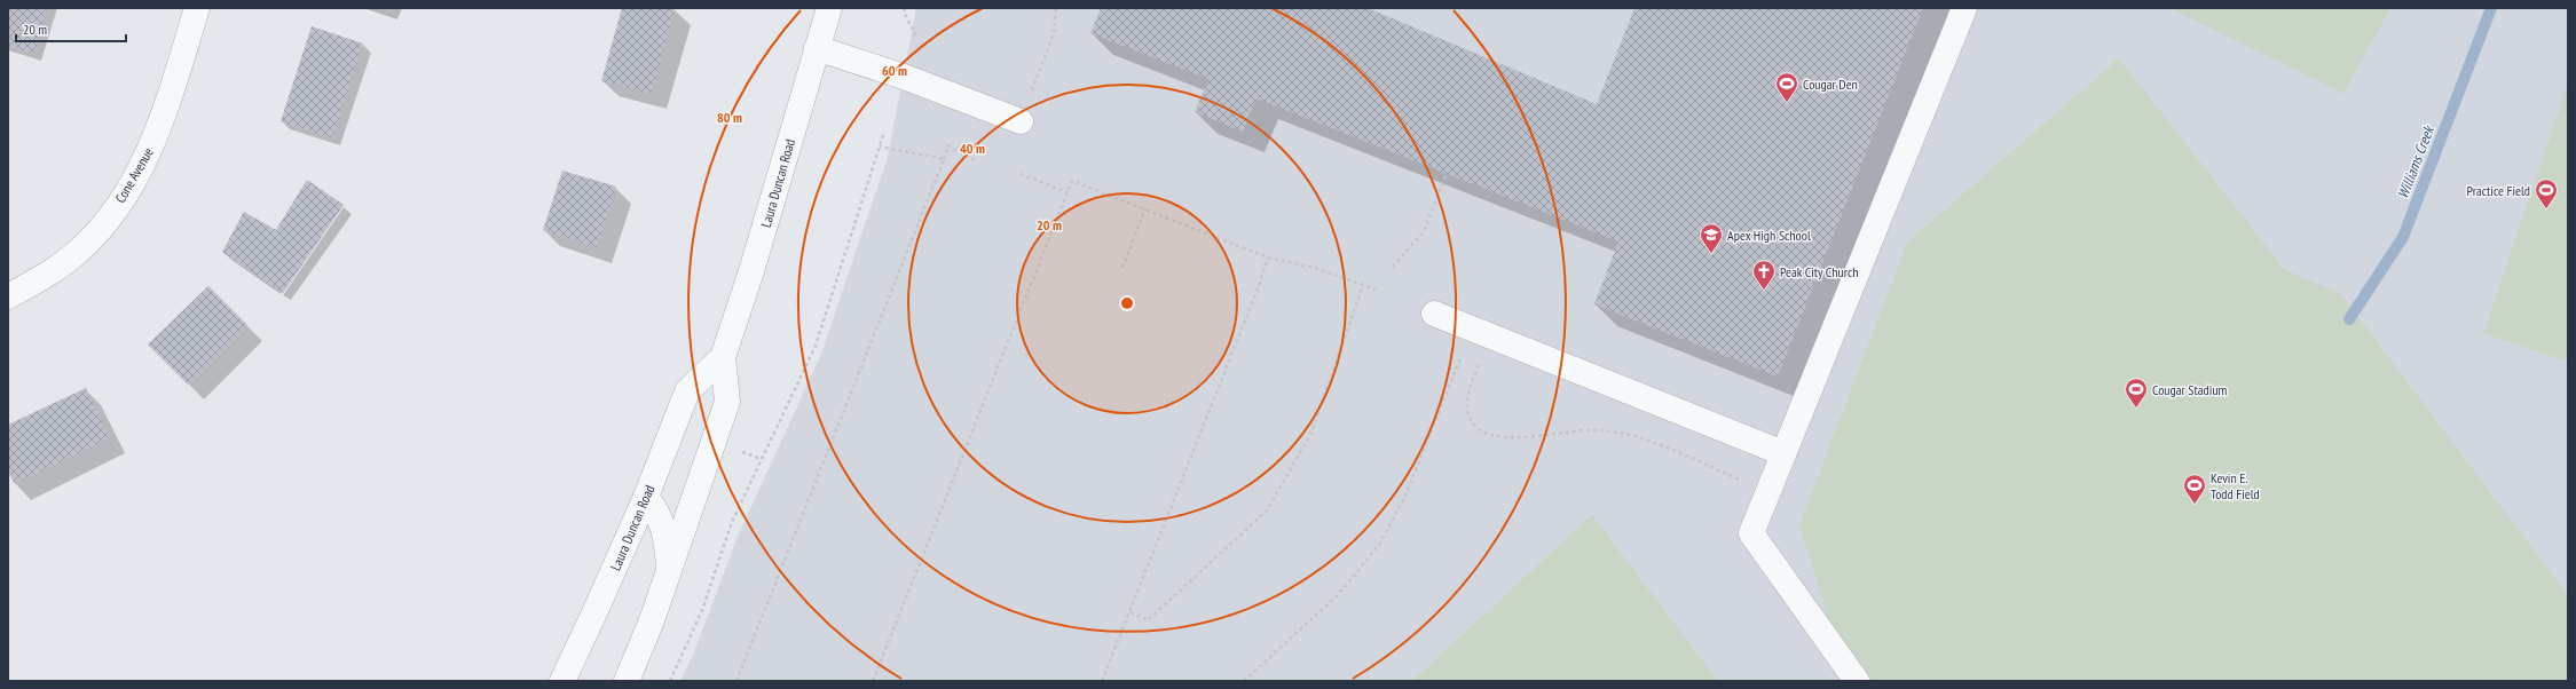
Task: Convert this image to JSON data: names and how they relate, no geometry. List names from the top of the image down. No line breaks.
{"streets":{"street":["Cone Avenue","Laura Duncan Road"]},"water":["Williams Creek"],"places":{"sports":["Cougar Den","Practice Field","Cougar Stadium","Kevin E. Todd Field"],"school or university":["Apex High School"],"church":["Peak City Church"]},"scale_bar":"20 m","rings":["60 m","80 m","40 m","20 m"]}
